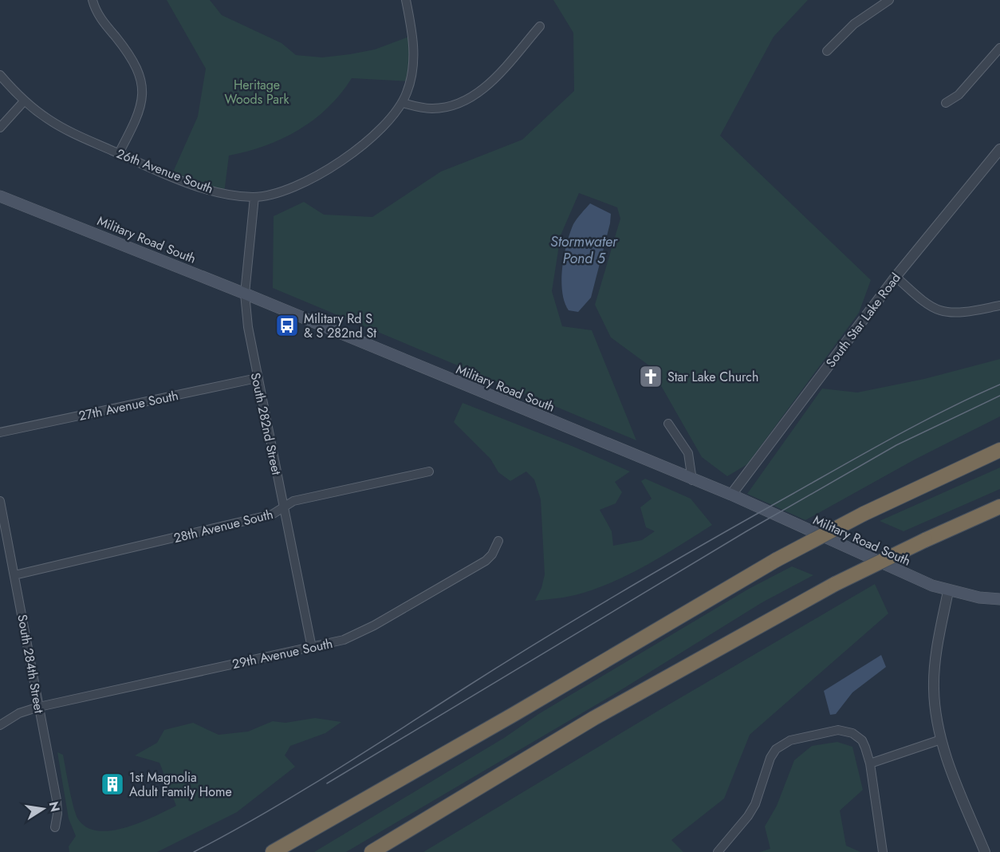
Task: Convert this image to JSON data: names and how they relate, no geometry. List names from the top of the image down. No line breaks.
{"streets":{"main road":["Military Road South"],"street":["26th Avenue South","South Star Lake Road","27th Avenue South","South 282nd Street","28th Avenue South","29th Avenue South","South 284th Street"]},"crossings":[["26th Avenue South","South 282nd Street"],["Military Road South","South Star Lake Road"],["Military Road South","South 282nd Street"],["27th Avenue South","South 282nd Street"],["South 282nd Street","28th Avenue South"],["South 282nd Street","29th Avenue South"],["28th Avenue South","South 284th Street"],["29th Avenue South","South 284th Street"]],"water":["Stormwater Pond 5"],"parks":["Heritage Woods Park"],"places":{"bus stop":["Military Rd S & S 282nd St"],"church":["Star Lake Church"],"building":["1st Magnolia Adult Family Home"]},"north":"right"}
